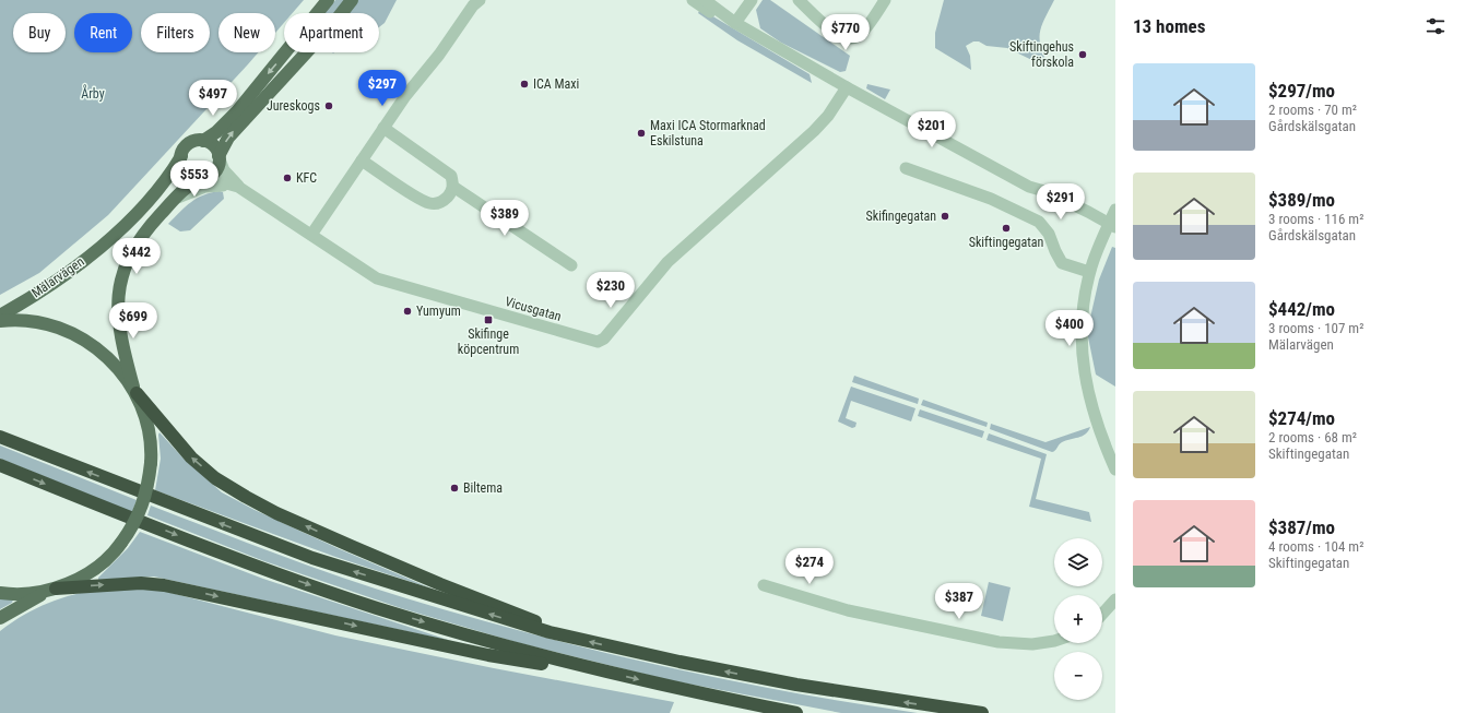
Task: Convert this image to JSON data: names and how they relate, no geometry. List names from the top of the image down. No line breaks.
{"streets":{"main road":["Mälarvägen"],"street":["Vicusgatan"]},"crossings":[["Mälarvägen","Vicusgatan"]],"parks":["Årby"],"places":{"other":["Skiftingehus förskola","ICA Maxi","Jureskogs","Maxi ICA Stormarknad Eskilstuna","KFC","Skifingegatan","Skiftingegatan","Yumyum","Biltema"],"transit":["Skifinge köpcentrum"]},"page":{"heading":"13 homes","chip":["Buy","Rent","Filters","New","Apartment"],"price":["$770","$297","$497","$201","$553","$291","$389","$442","$230","$699","$400","$274","$387"],"list":[{"name":"$297/mo","note":"2 rooms · 70 m² · Gårdskälsgatan"},{"name":"$389/mo","note":"3 rooms · 116 m² · Gårdskälsgatan"},{"name":"$442/mo","note":"3 rooms · 107 m² · Mälarvägen"},{"name":"$274/mo","note":"2 rooms · 68 m² · Skiftingegatan"},{"name":"$387/mo","note":"4 rooms · 104 m² · Skiftingegatan"}],"map_buttons":["+","−"]}}
